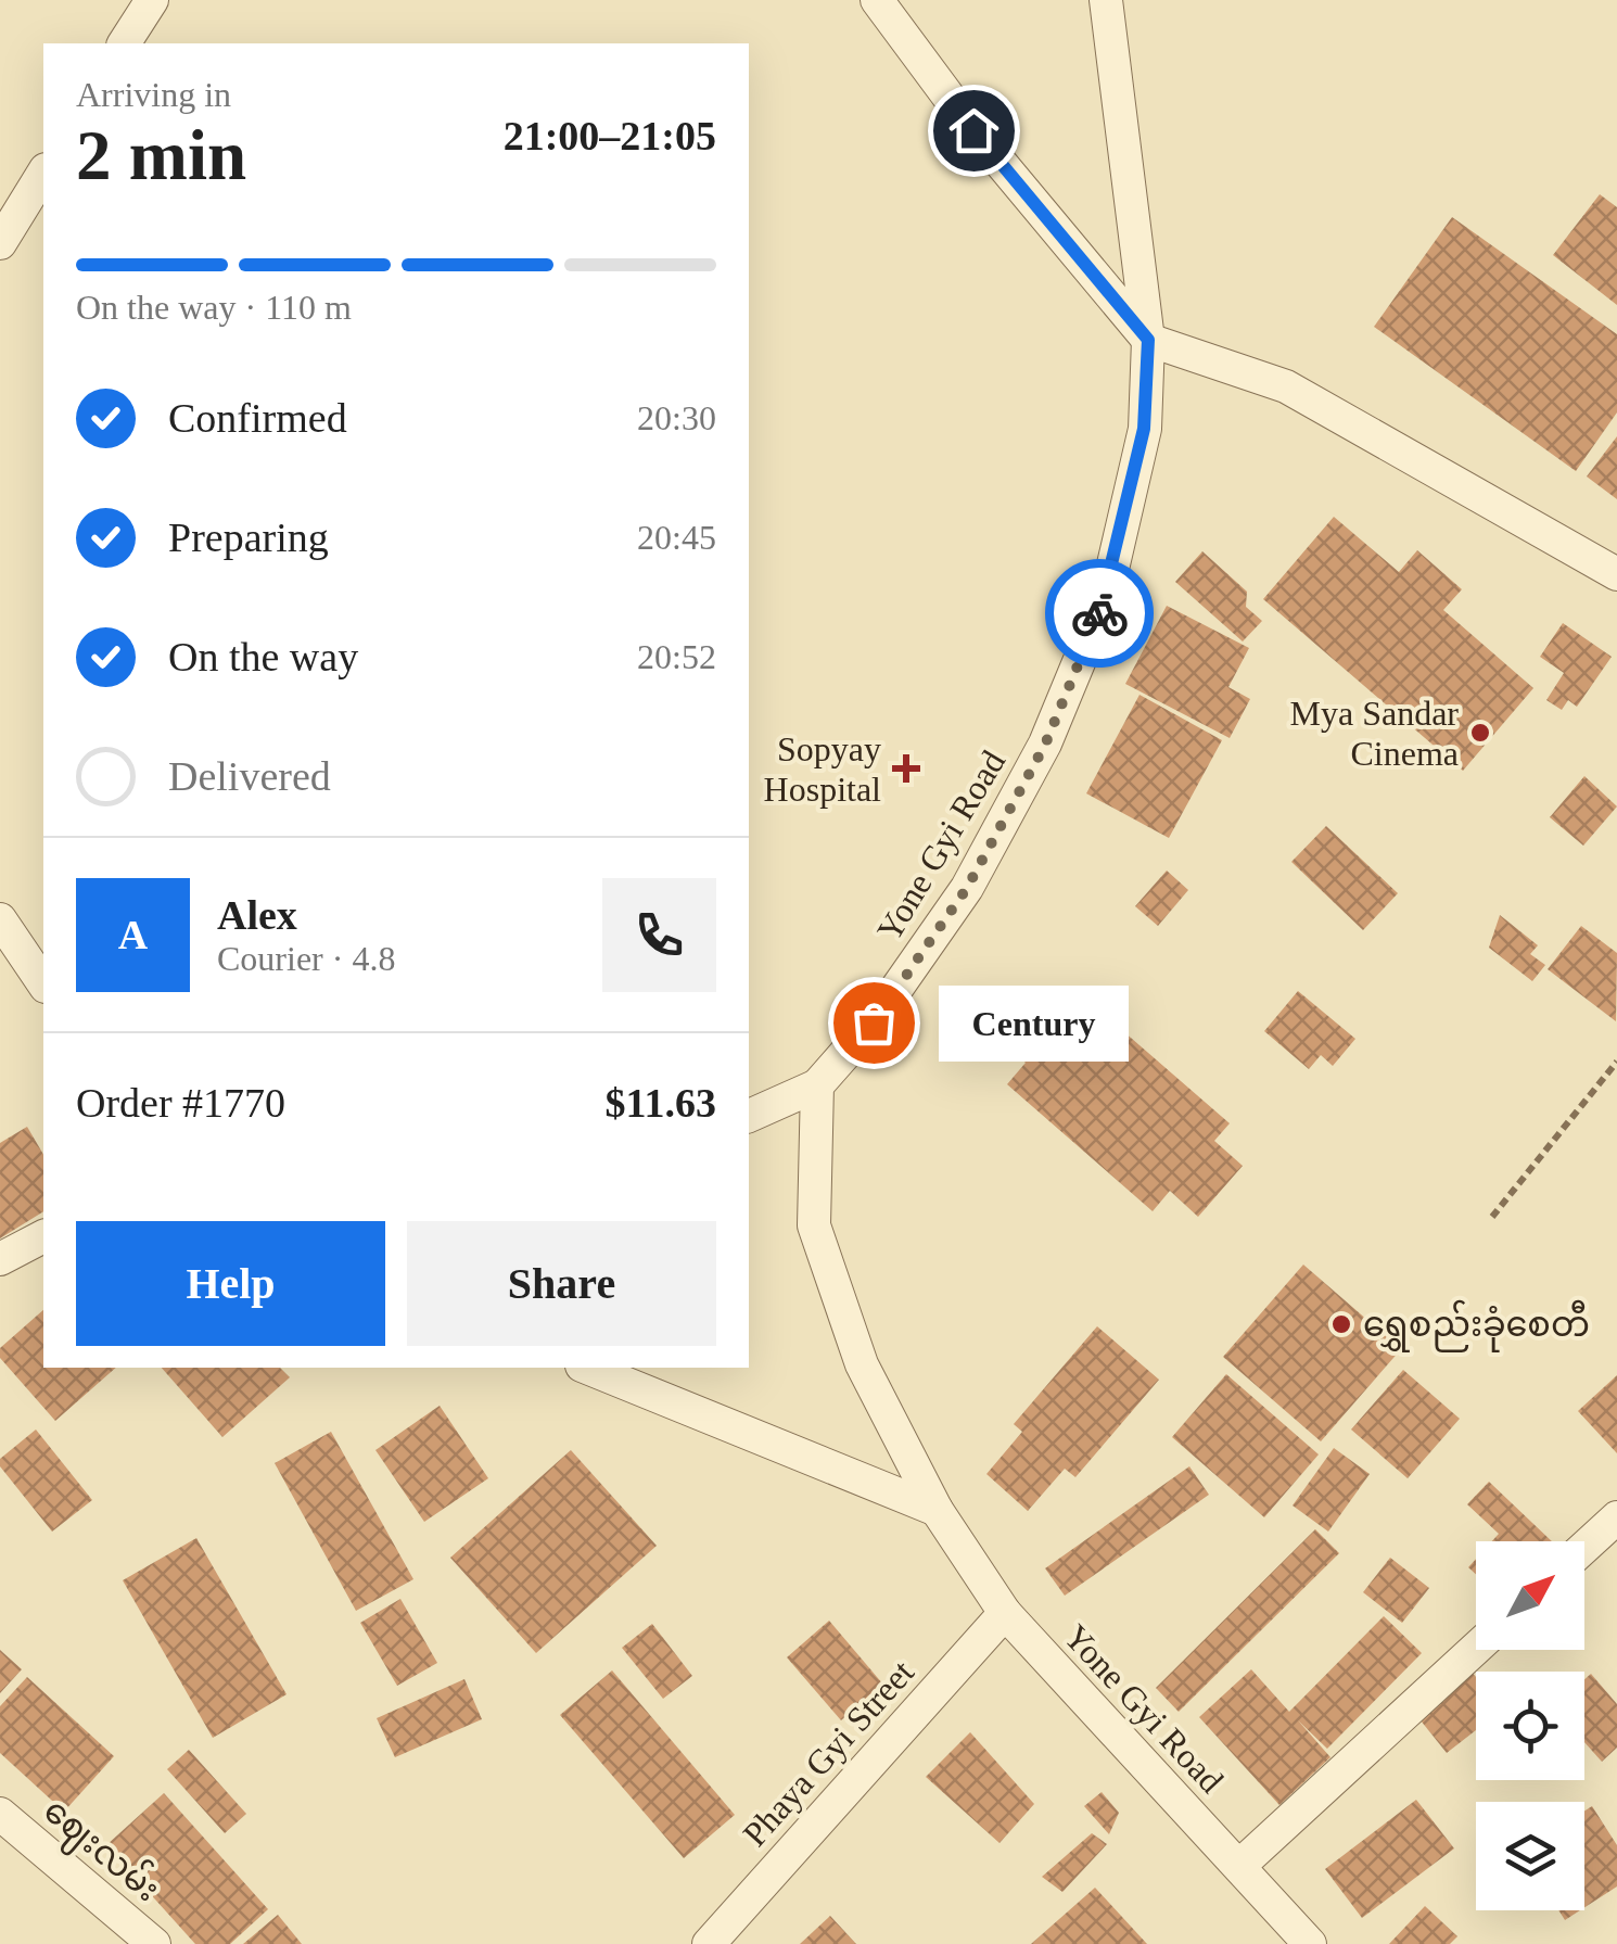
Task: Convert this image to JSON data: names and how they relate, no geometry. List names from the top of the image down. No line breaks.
{"streets":{"street":["Yone Gyi Road","Phaya Gyi Street","ဈေးလမ်း"]},"crossings":[["Yone Gyi Road","Phaya Gyi Street"]],"places":{"other":["Mya Sandar Cinema","Century","ရွှေစည်းခုံစေတီ"],"health":["Sopyay Hospital"]},"north":"top right","page":{"heading":["2 min","Arriving in","21:00–21:05"],"panel":["Alex","Courier · 4.8","Order #1770","$11.63"],"bar":"On the way · 110 m","list":[["Confirmed","20:30"],["Preparing","20:45"],["On the way","20:52"],"Delivered"],"round":"A","bubble":"Century","buttons":["Help","Share"]}}
